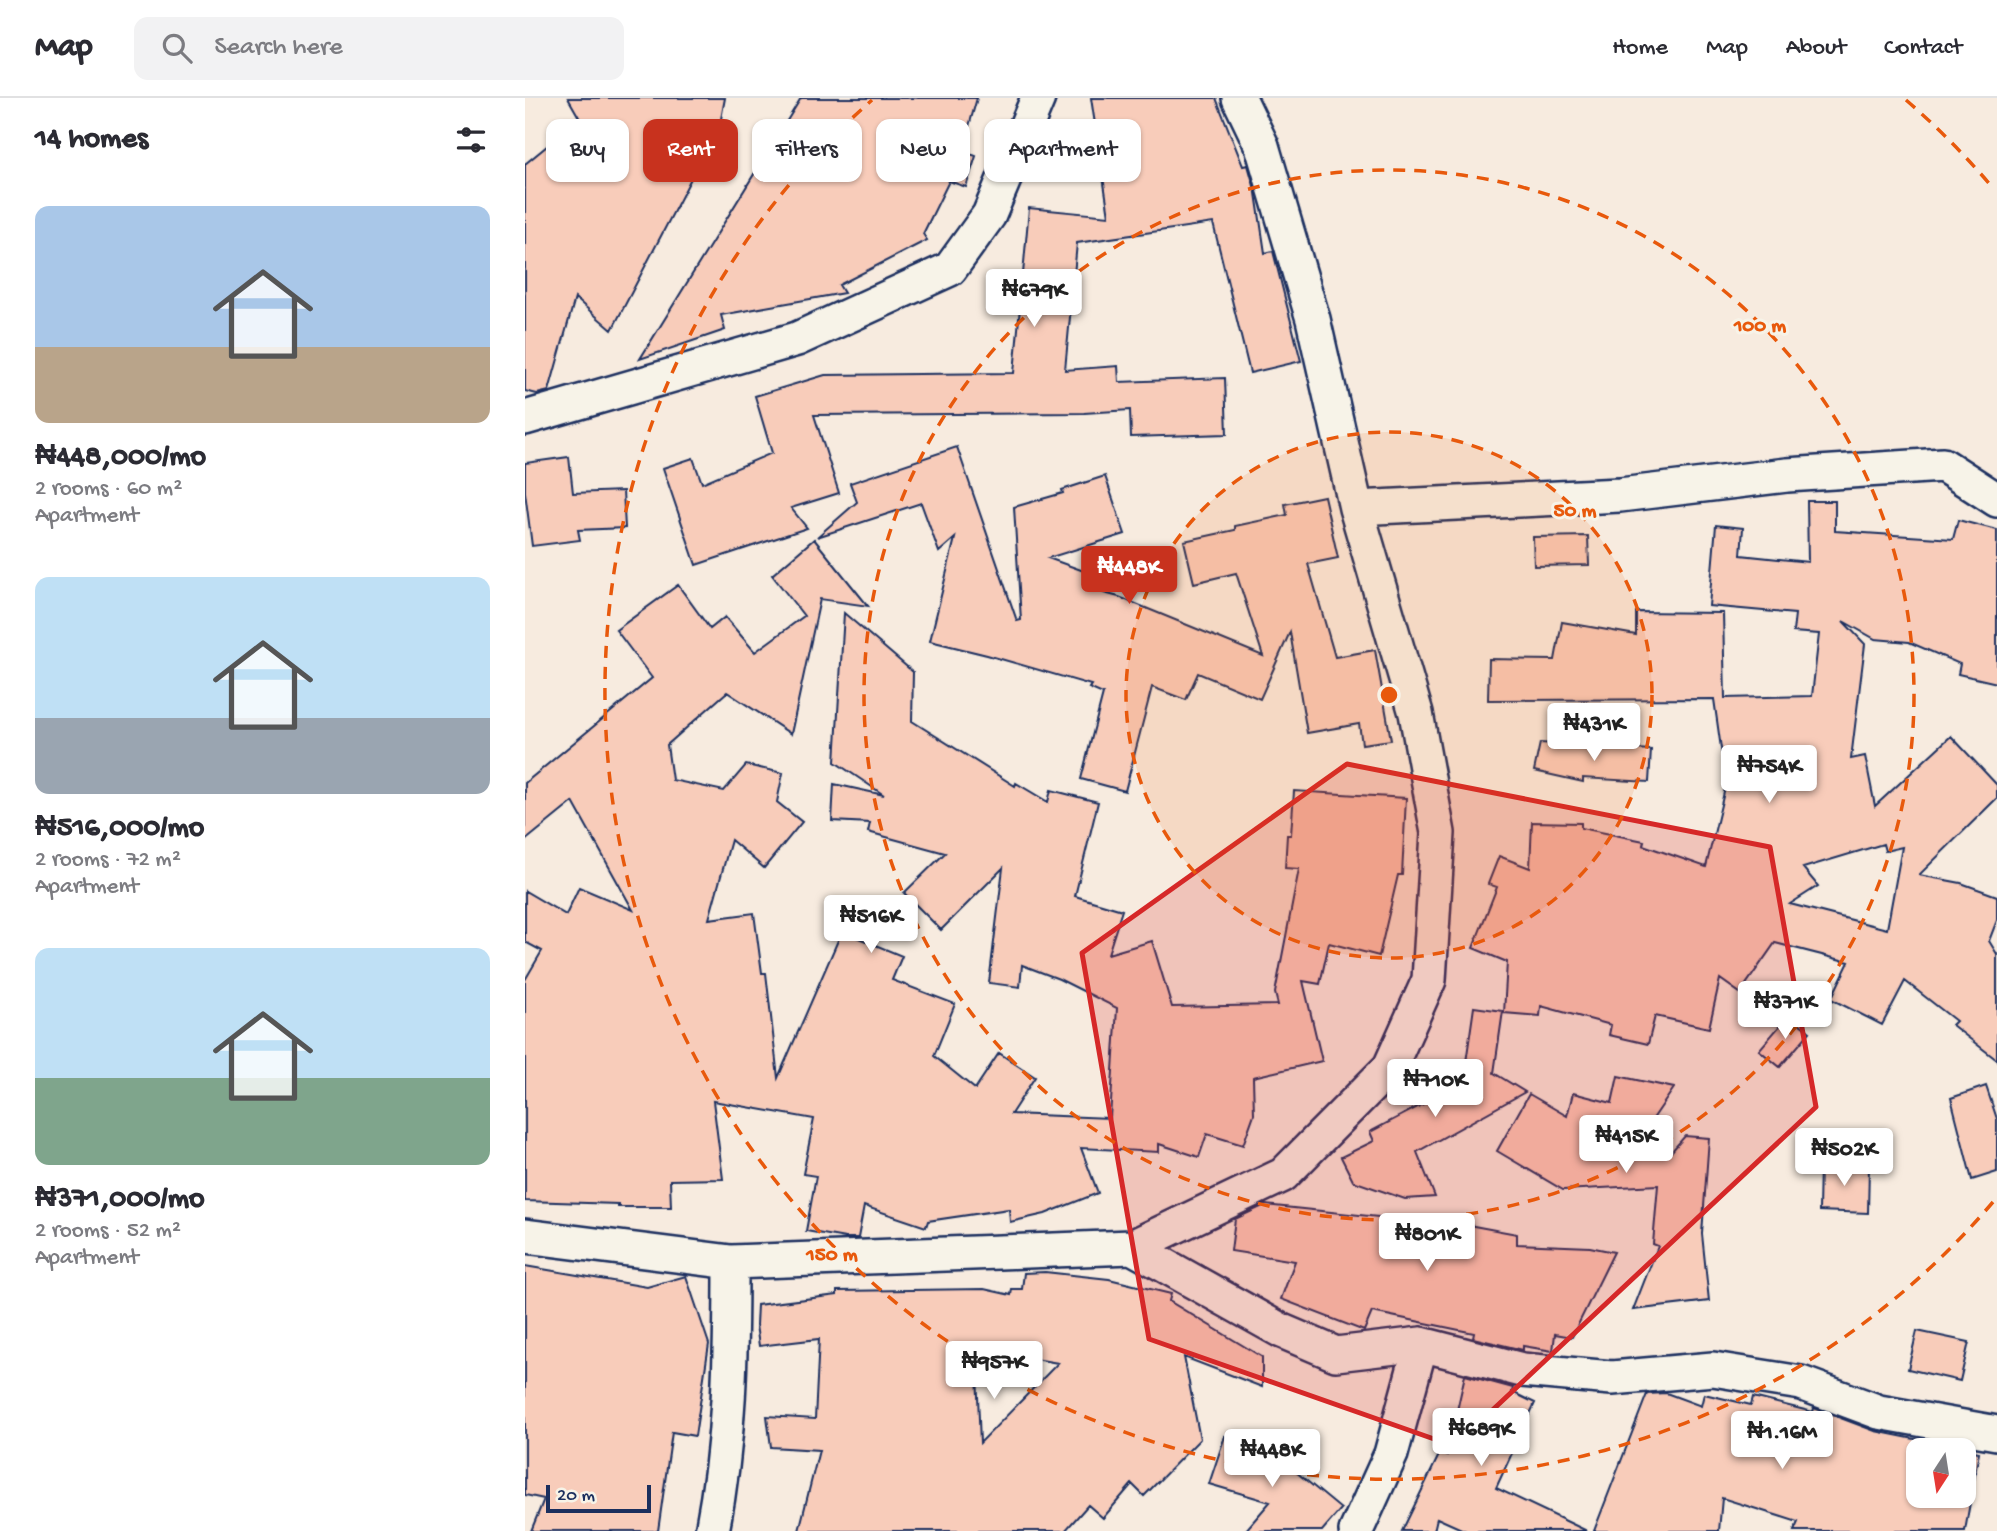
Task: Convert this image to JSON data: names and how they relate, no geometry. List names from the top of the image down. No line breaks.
{"scale_bar":"20 m","north":"bottom","page":{"header":"Map","search":"Search here","nav":["Home","Map","About","Contact"],"heading":"14 homes","chip":["Buy","Rent","Filters","New","Apartment"],"list":[{"name":"₦448,000/mo","note":"2 rooms · 60 m² · Apartment"},{"name":"₦516,000/mo","note":"2 rooms · 72 m² · Apartment"},{"name":"₦371,000/mo","note":"2 rooms · 52 m² · Apartment"}],"price":["₦679K","₦448K","₦431K","₦754K","₦516K","₦371K","₦710K","₦415K","₦502K","₦801K","₦957K","₦689K","₦1.16M","₦448K"],"scale":"20 m"},"rings":["100 m","50 m","150 m"]}
